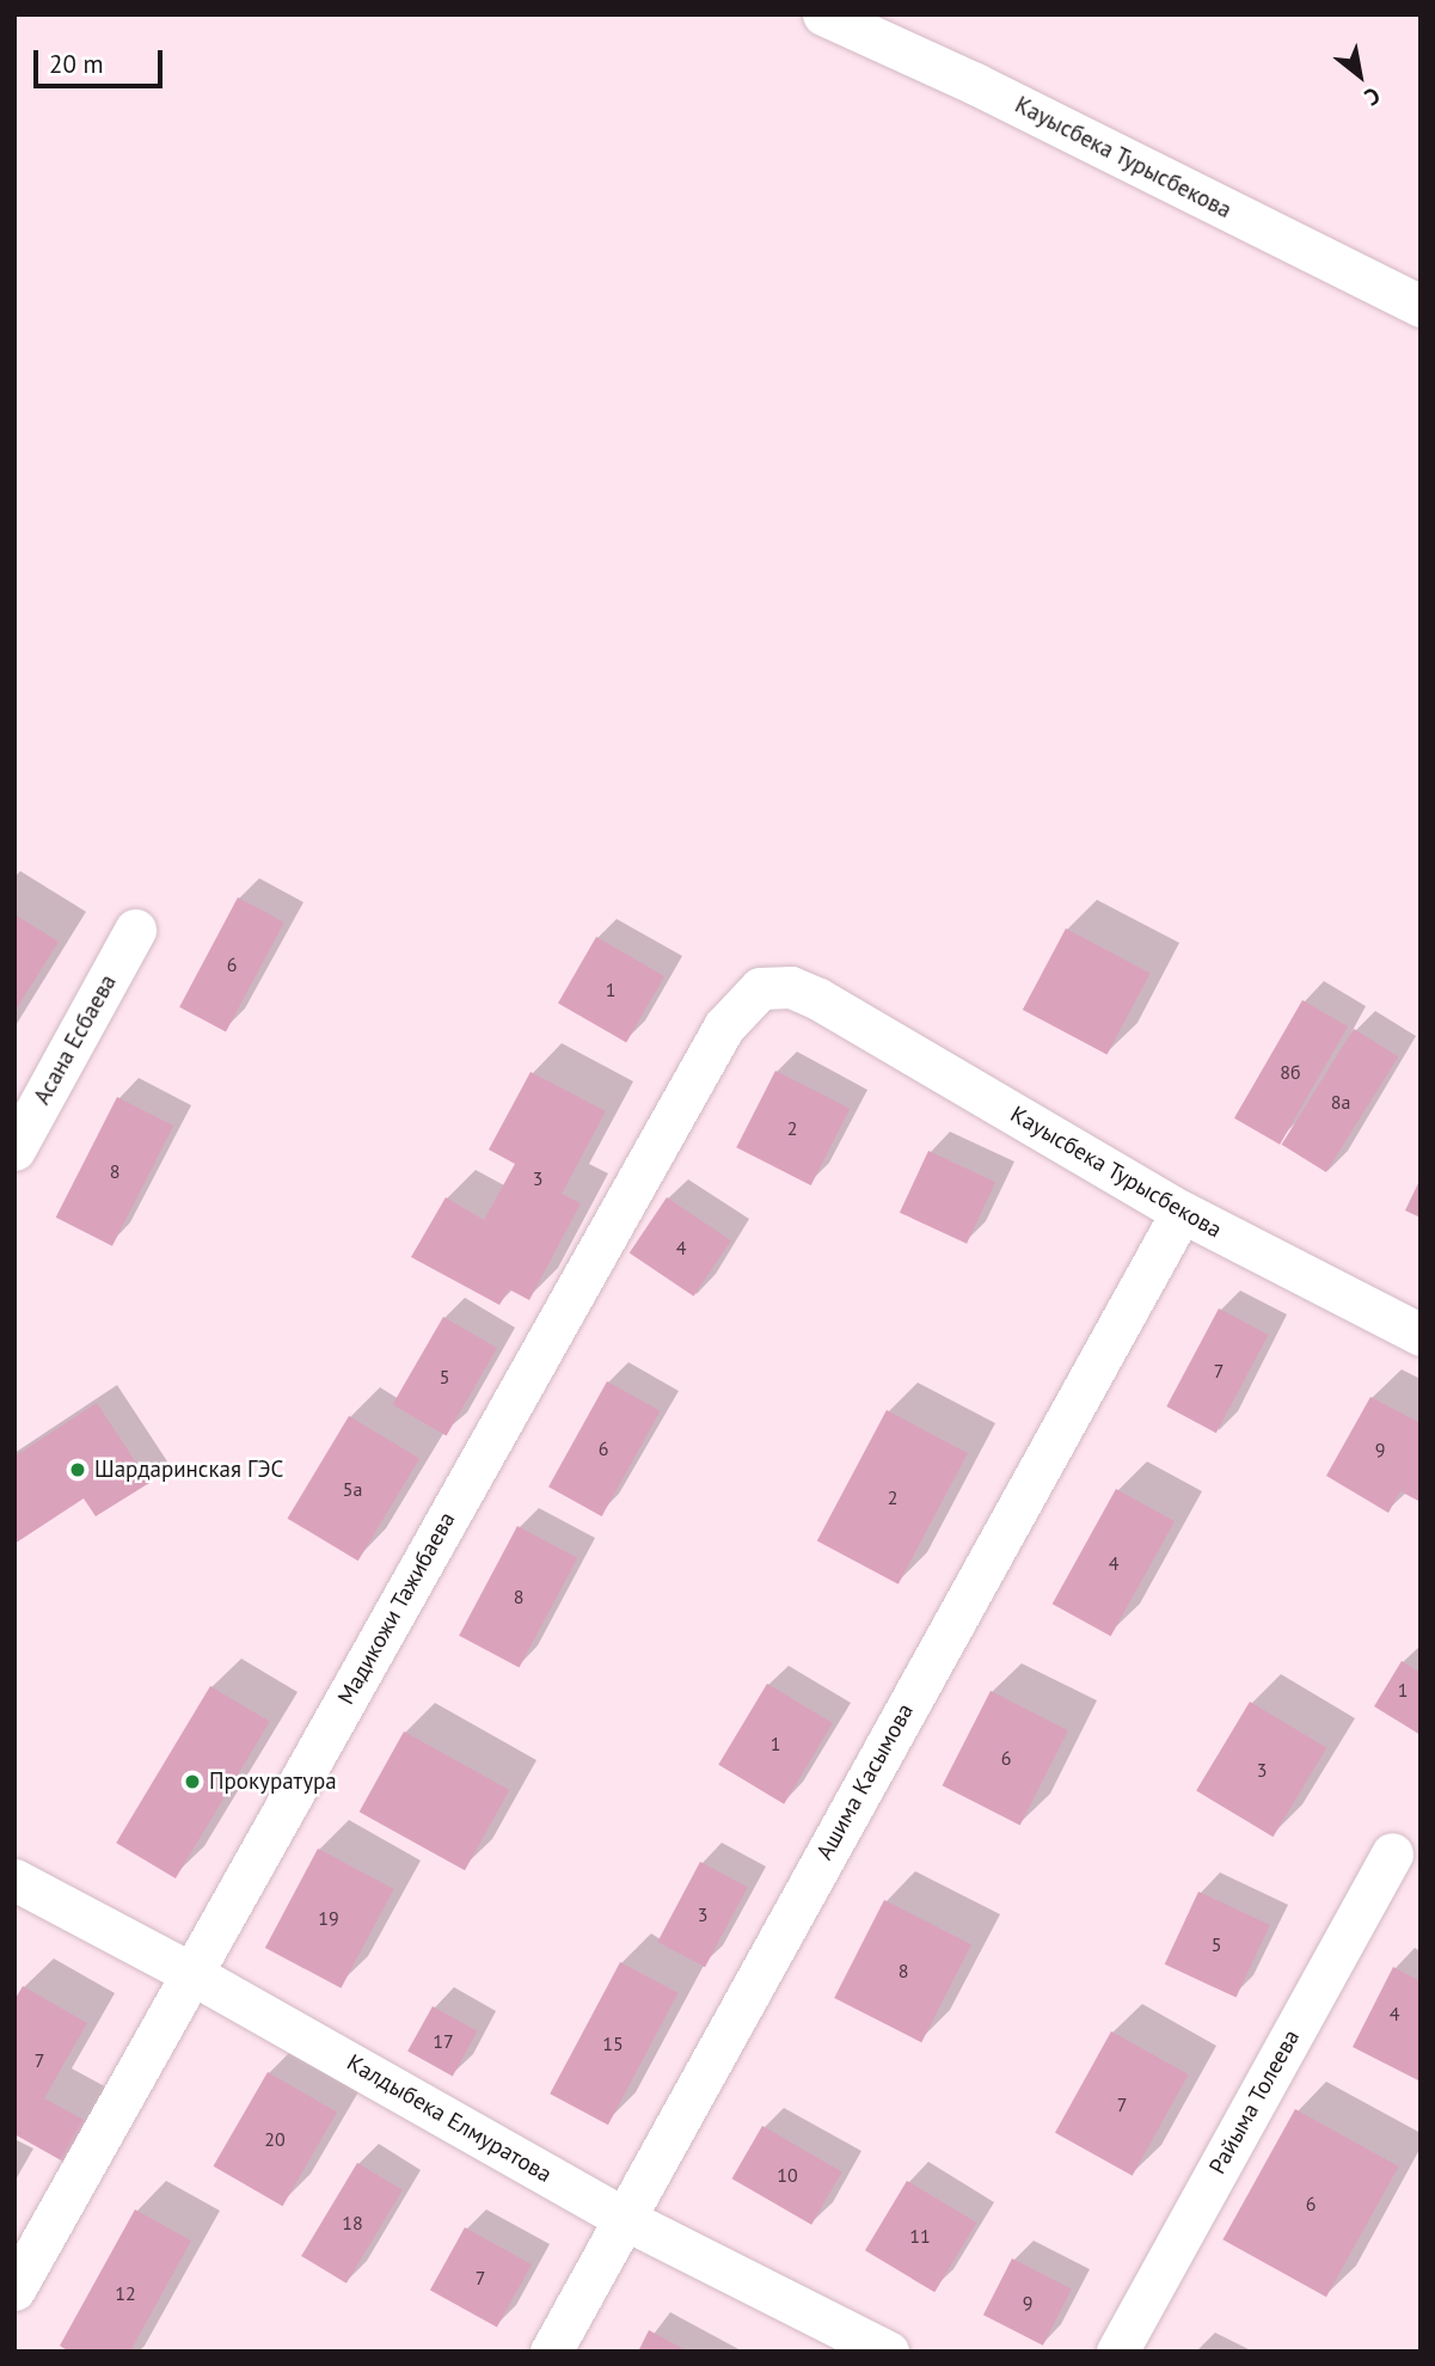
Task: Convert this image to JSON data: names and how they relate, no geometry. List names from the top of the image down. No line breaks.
{"streets":{"street":["Кауысбека Турысбекова","Асана Есбаева","Мадикожи Тажибаева","Ашима Касымова","Райыма Толеева","Калдыбека Елмуратова"]},"crossings":[["Кауысбека Турысбекова","Мадикожи Тажибаева"],["Кауысбека Турысбекова","Ашима Касымова"],["Мадикожи Тажибаева","Калдыбека Елмуратова"],["Ашима Касымова","Калдыбека Елмуратова"]],"places":["Шардаринская ГЭС","Прокуратура"],"house_numbers":["6","1","8б","8а","2","8","3","4","7","5","6","9","5а","2","4","8","1","1","6","3","3","19","5","8","4","17","15","7","7","20","10","6","18","11","7","12","9"],"scale_bar":"20 m","north":"bottom right"}
